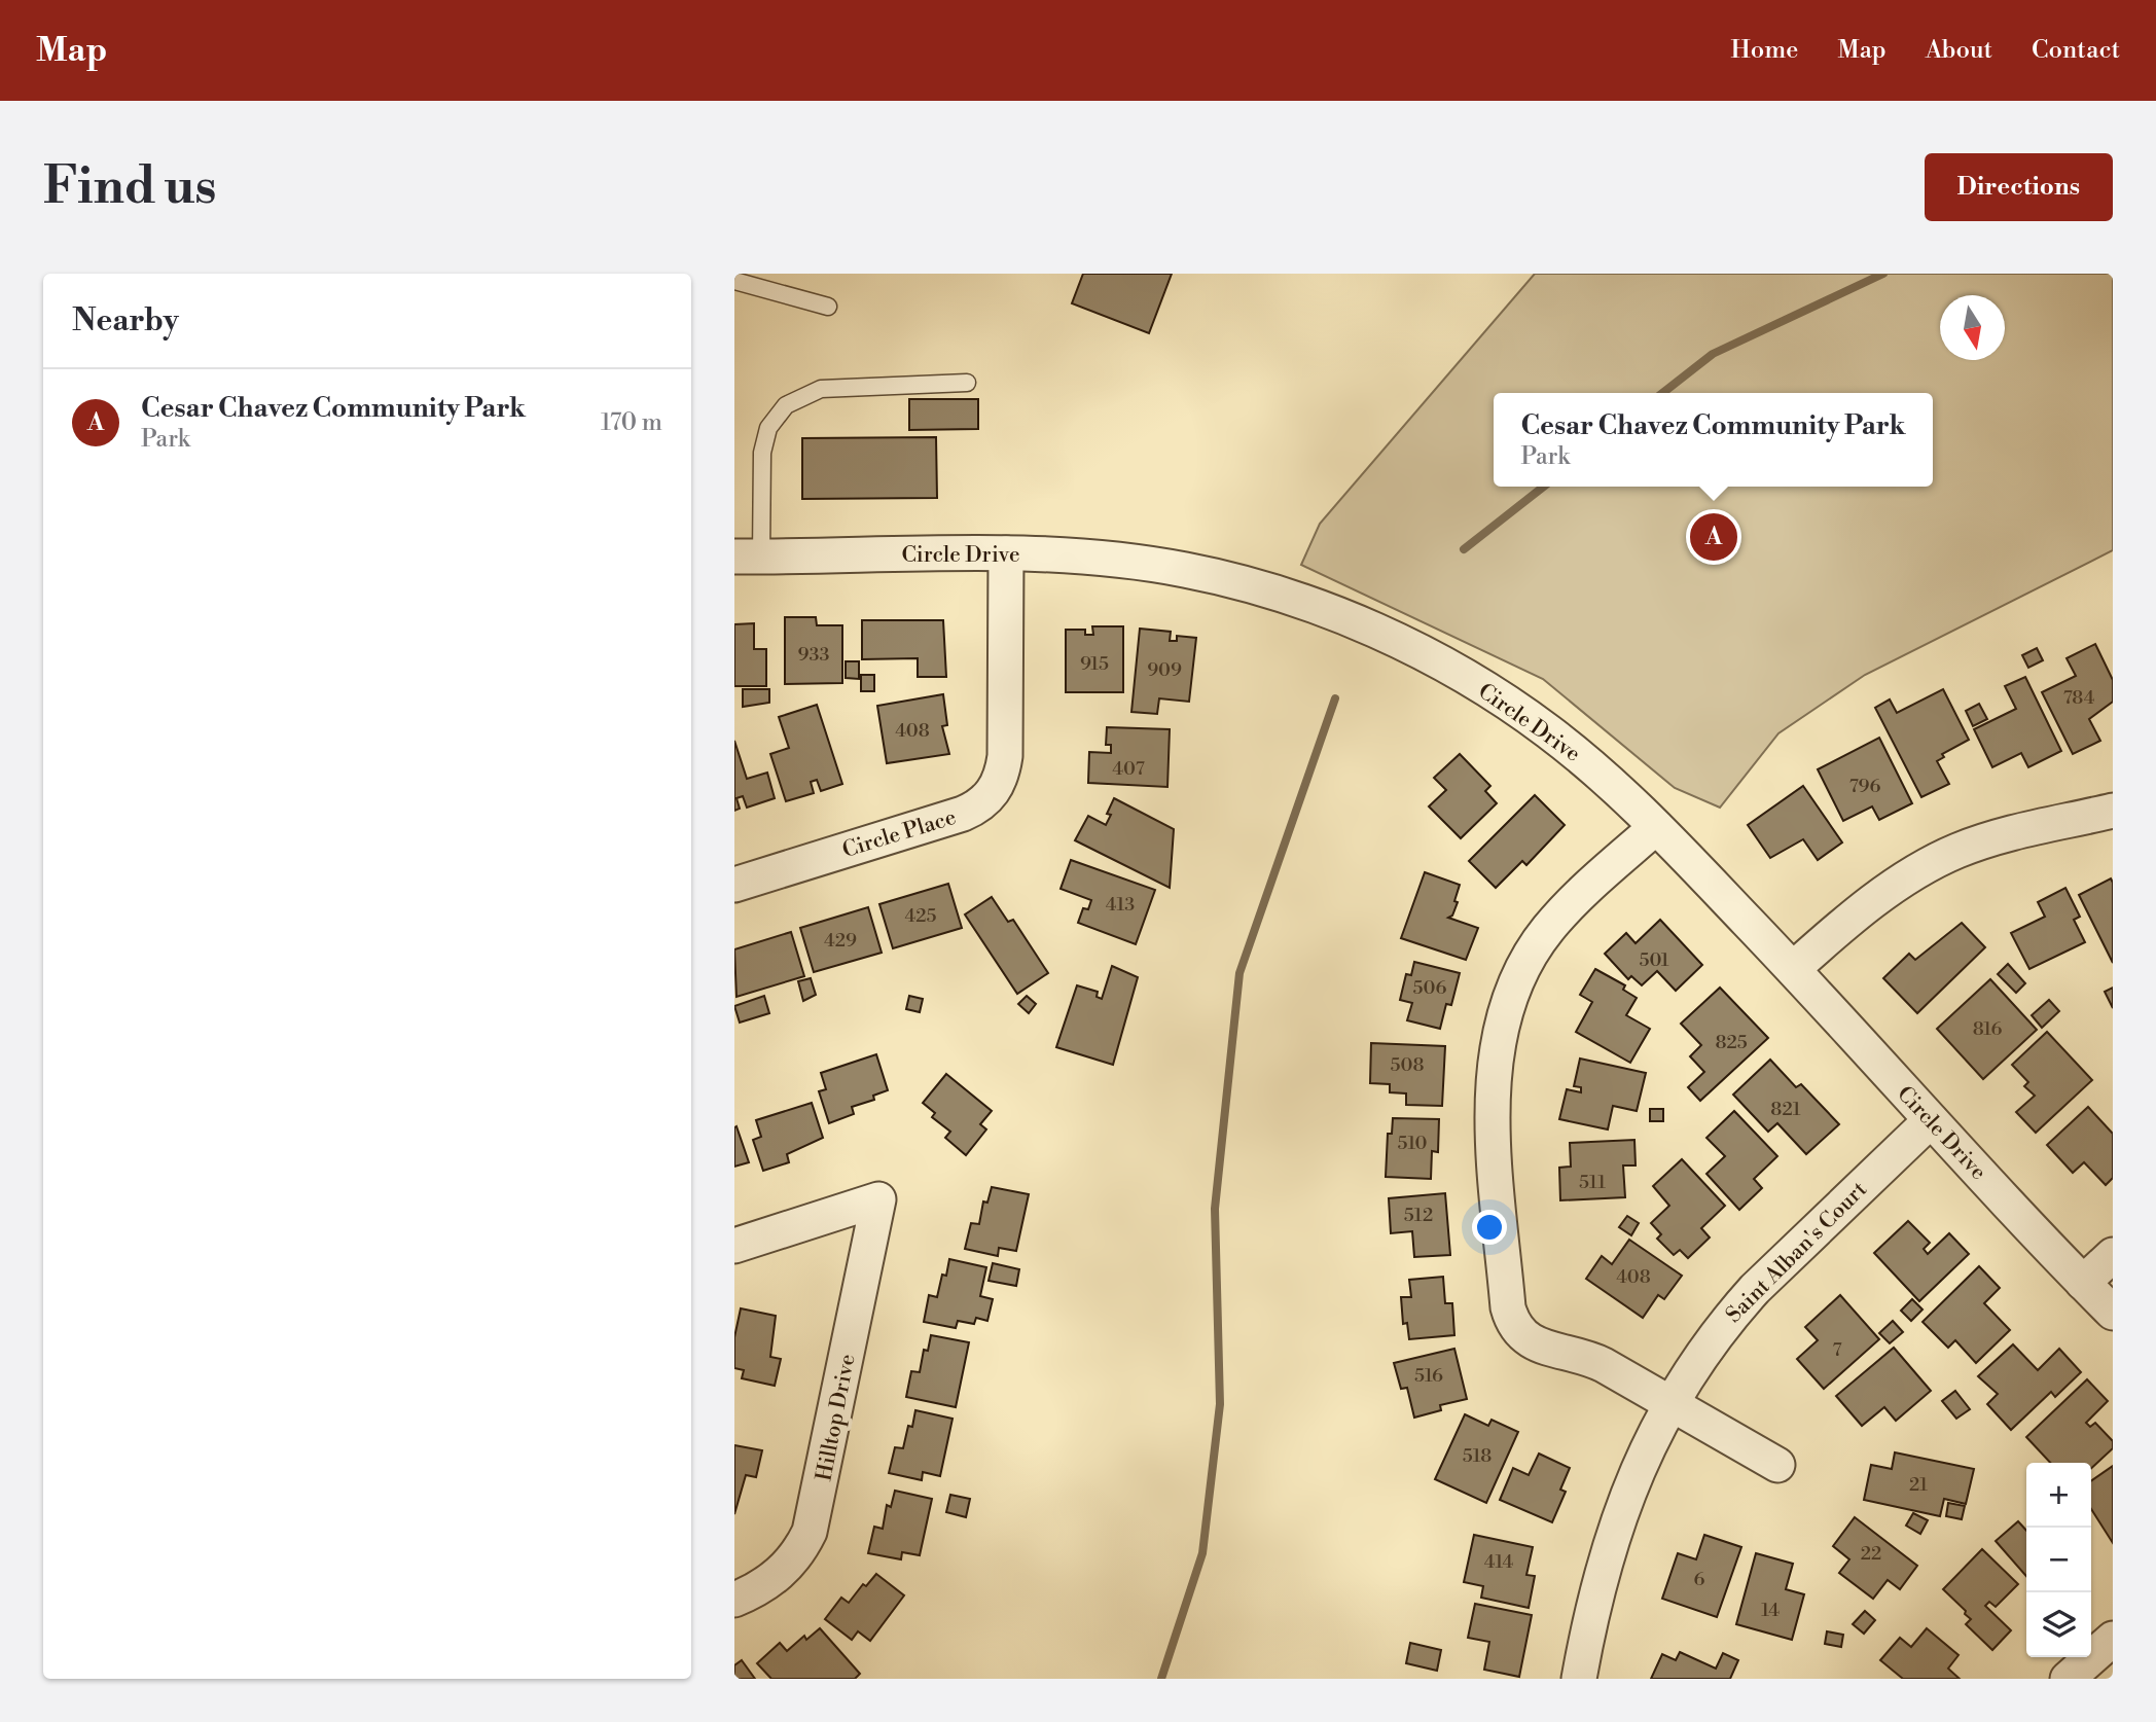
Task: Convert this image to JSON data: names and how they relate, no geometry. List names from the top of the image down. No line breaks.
{"streets":{"street":["Circle Drive","Circle Place","Saint Alban's Court","Hilltop Drive"]},"crossings":[["Circle Drive","Circle Place"],["Circle Drive","Saint Alban's Court"]],"house_numbers":["933","915","909","784","408","407","796","413","425","429","501","506","816","825","508","821","510","511","512","408","7","516","518","21","22","414","6","14"],"north":"bottom","page":{"header":"Map","nav":["Home","Map","About","Contact"],"buttons":"Directions","title":"Find us","heading":"Nearby","list":[{"mark":"A","name":"Cesar Chavez Community Park","note":"Park","value":"170 m"}],"popup":["Cesar Chavez Community Park","Park"],"pins":"A","map_buttons":["+","−"]}}
